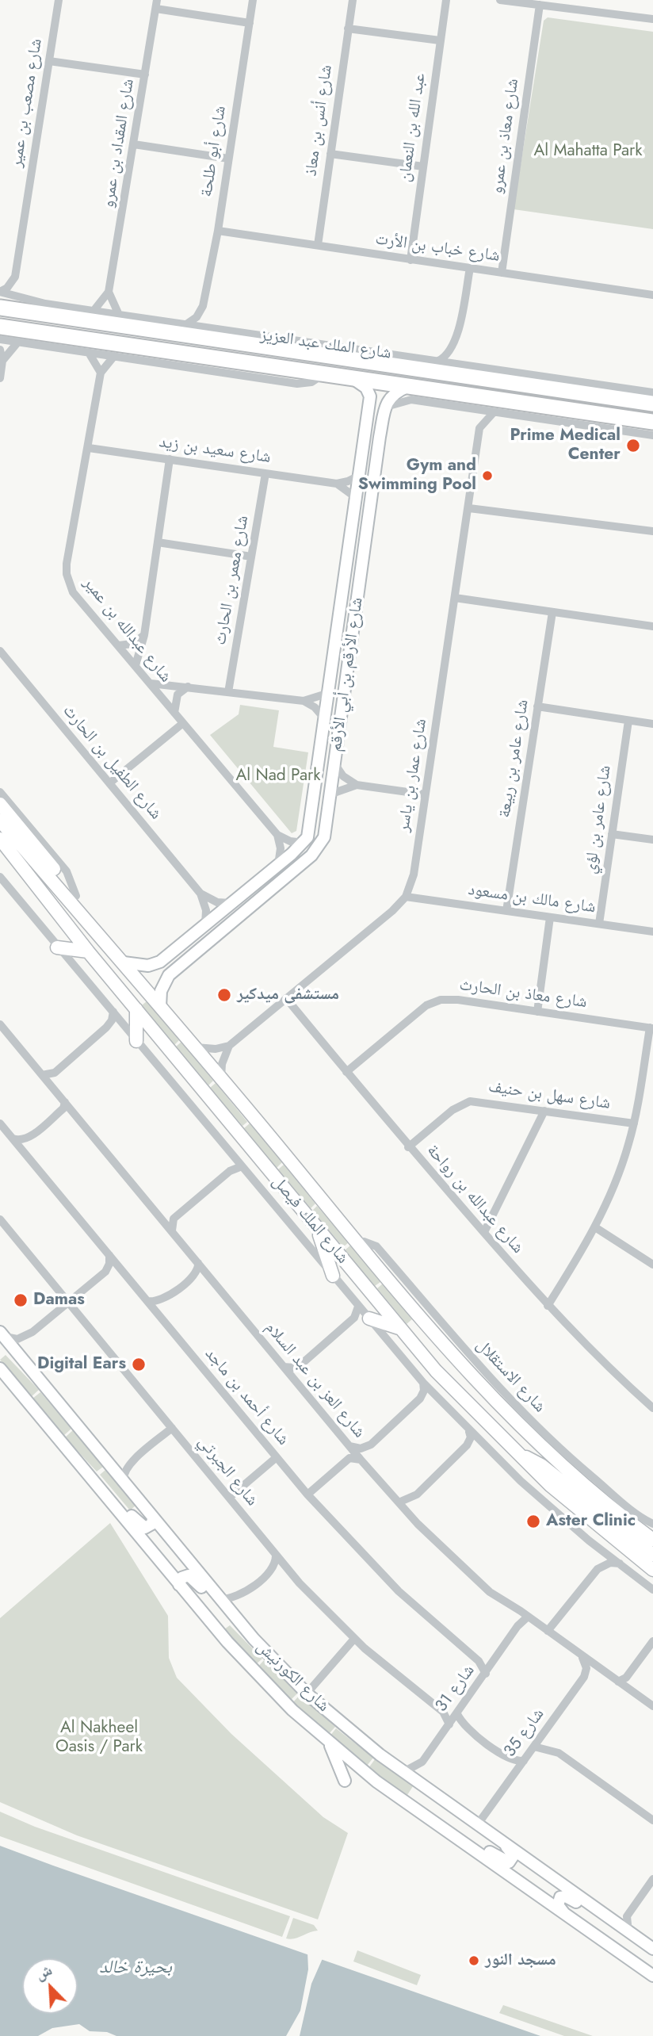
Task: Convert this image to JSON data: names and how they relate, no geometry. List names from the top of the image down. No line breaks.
{"streets":{"highway":["شارع الملك عبد العزيز"],"main road":["شارع الأرقم بن أبي الأرقم","شارع الملك فيصل","شارع الكورنيش"],"street":["شارع مصعب بن عمير","شارع أنس بن معاذ","عبد الله بن النعمان","شارع معاذ بن عمرو","شارع المقداد بن عمرو","شارع أبو طلحة","شارع خباب بن الأرت","شارع سعيد بن زيد","شارع معمر بن الحارث","شارع عبدالله بن عمير","شارع عامر بن ربيعة","شارع الطفيل بن الحارث","شارع عمار بن ياسر","شارع عامر بن لؤي","شارع مالك بن مسعود","شارع معاذ بن الحارث","شارع سهل بن حنيف","شارع عبدالله بن رواحة","شارع العز بن عبد السلام","شارع أحمد بن ماجد","شارع الجبرتي","شارع 31","شارع 35"]},"crossings":[["شارع أنس بن معاذ","شارع خباب بن الأرت"],["عبد الله بن النعمان","شارع خباب بن الأرت"],["شارع معاذ بن عمرو","شارع خباب بن الأرت"],["شارع المقداد بن عمرو","شارع الملك عبد العزيز"],["شارع أبو طلحة","شارع خباب بن الأرت"],["شارع الملك عبد العزيز","شارع الأرقم بن أبي الأرقم"],["شارع الملك عبد العزيز","شارع عمار بن ياسر"],["شارع سعيد بن زيد","شارع معمر بن الحارث"],["شارع سعيد بن زيد","شارع عبدالله بن عمير"],["شارع سعيد بن زيد","شارع الأرقم بن أبي الأرقم"],["شارع الأرقم بن أبي الأرقم","شارع الملك فيصل"],["شارع عامر بن ربيعة","شارع مالك بن مسعود"],["شارع عمار بن ياسر","شارع مالك بن مسعود"],["شارع عمار بن ياسر","شارع عبدالله بن رواحة"],["شارع عامر بن لؤي","شارع مالك بن مسعود"],["شارع معاذ بن الحارث","شارع عبدالله بن رواحة"],["شارع سهل بن حنيف","شارع عبدالله بن رواحة"],["شارع العز بن عبد السلام","شارع 31"],["شارع العز بن عبد السلام","شارع 35"],["شارع أحمد بن ماجد","شارع 31"],["شارع الجبرتي","شارع 31"],["شارع الكورنيش","شارع 31"],["شارع الكورنيش","شارع 35"]],"water":["بحيرة خالد"],"parks":["Al Mahatta Park","Al Nad Park","Al Nakheel Oasis / Park"],"places":["Prime Medical Center","Gym and Swimming Pool","مستشفى ميدكير","Damas","Digital Ears","Aster Clinic","مسجد النور"],"north":"top left"}
